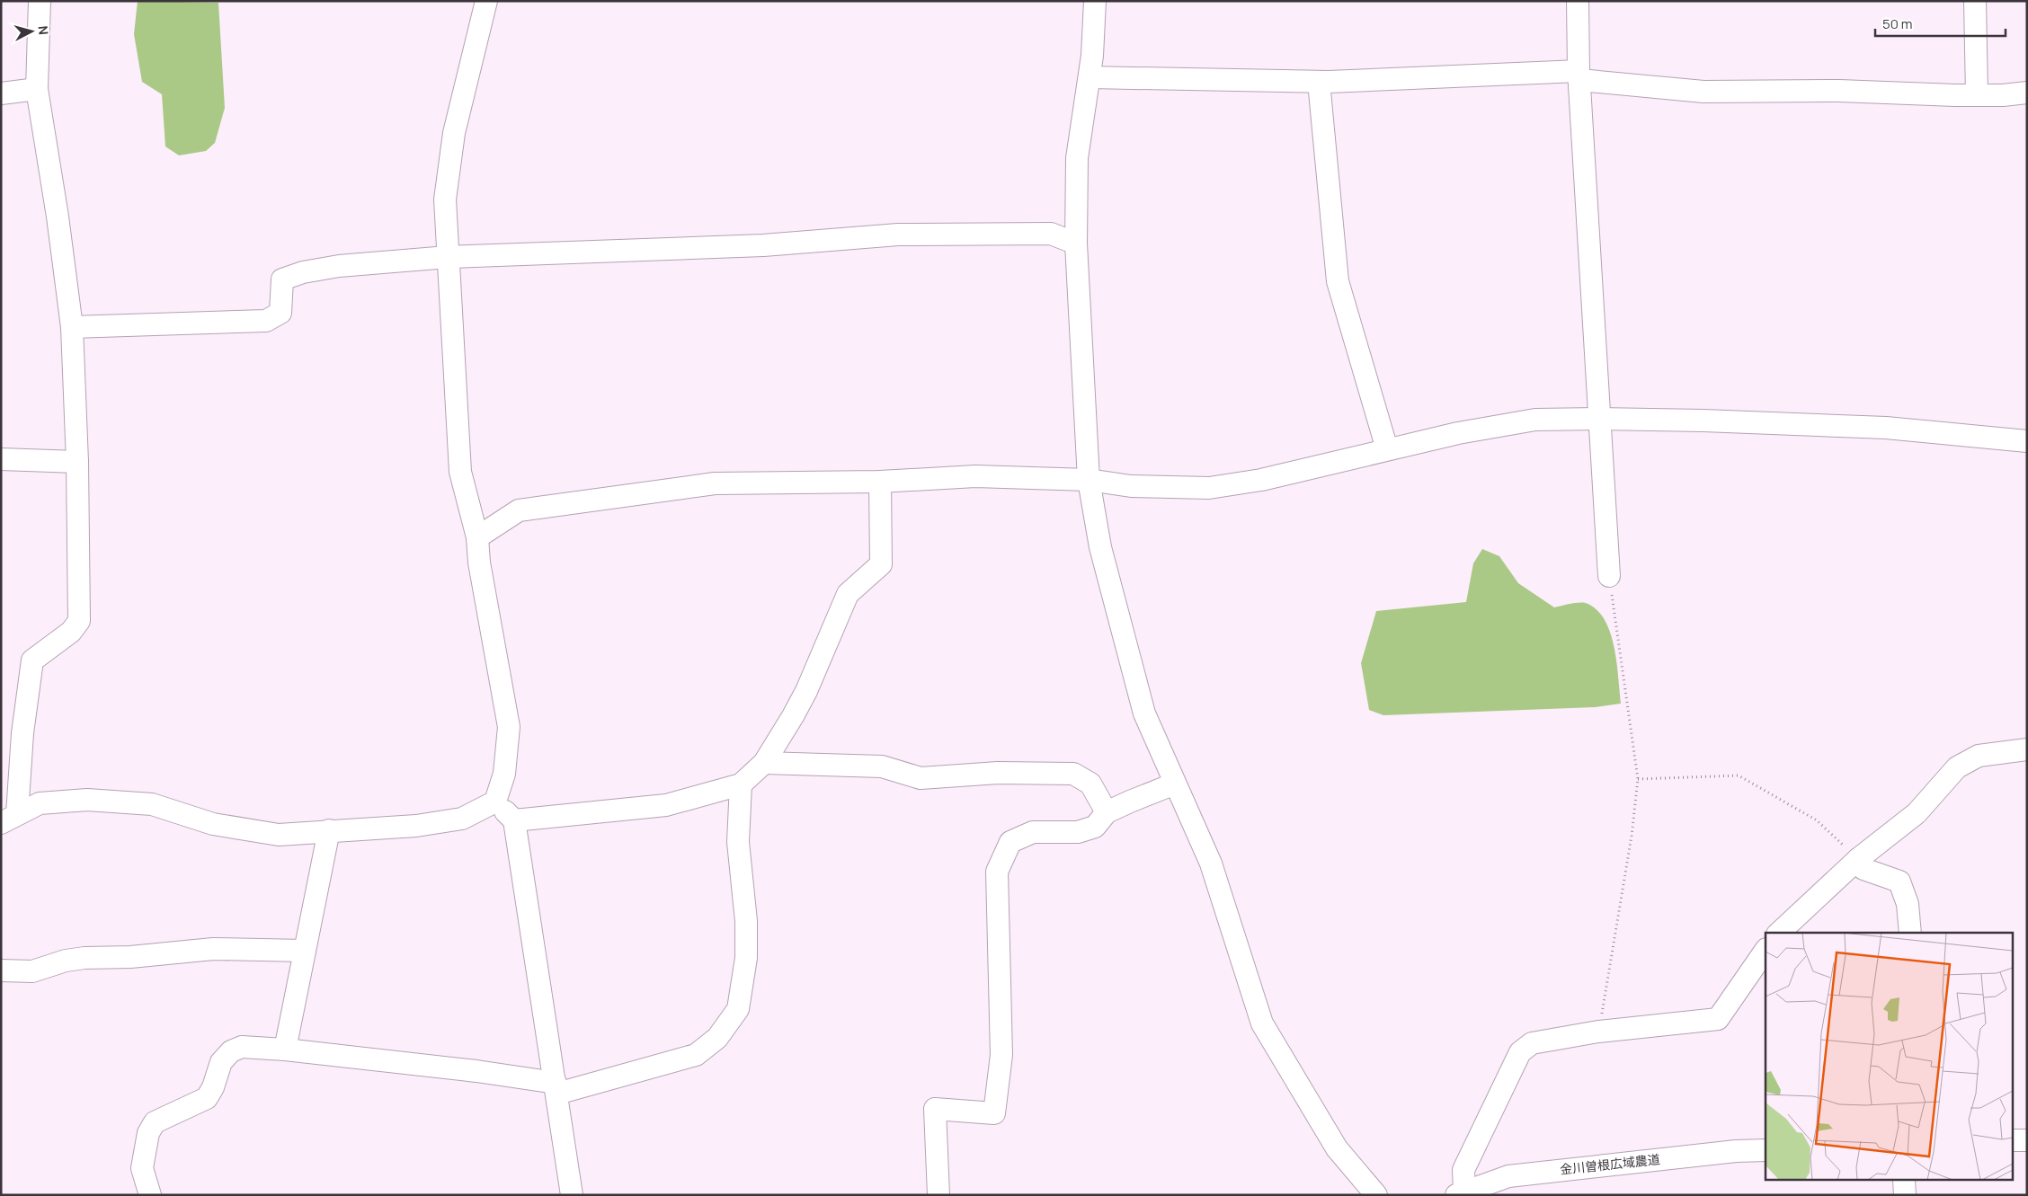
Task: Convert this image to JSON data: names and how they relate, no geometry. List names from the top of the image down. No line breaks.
{"streets":{"street":["金川曽根広域農道"]},"scale_bar":"50 m","north":"right"}
